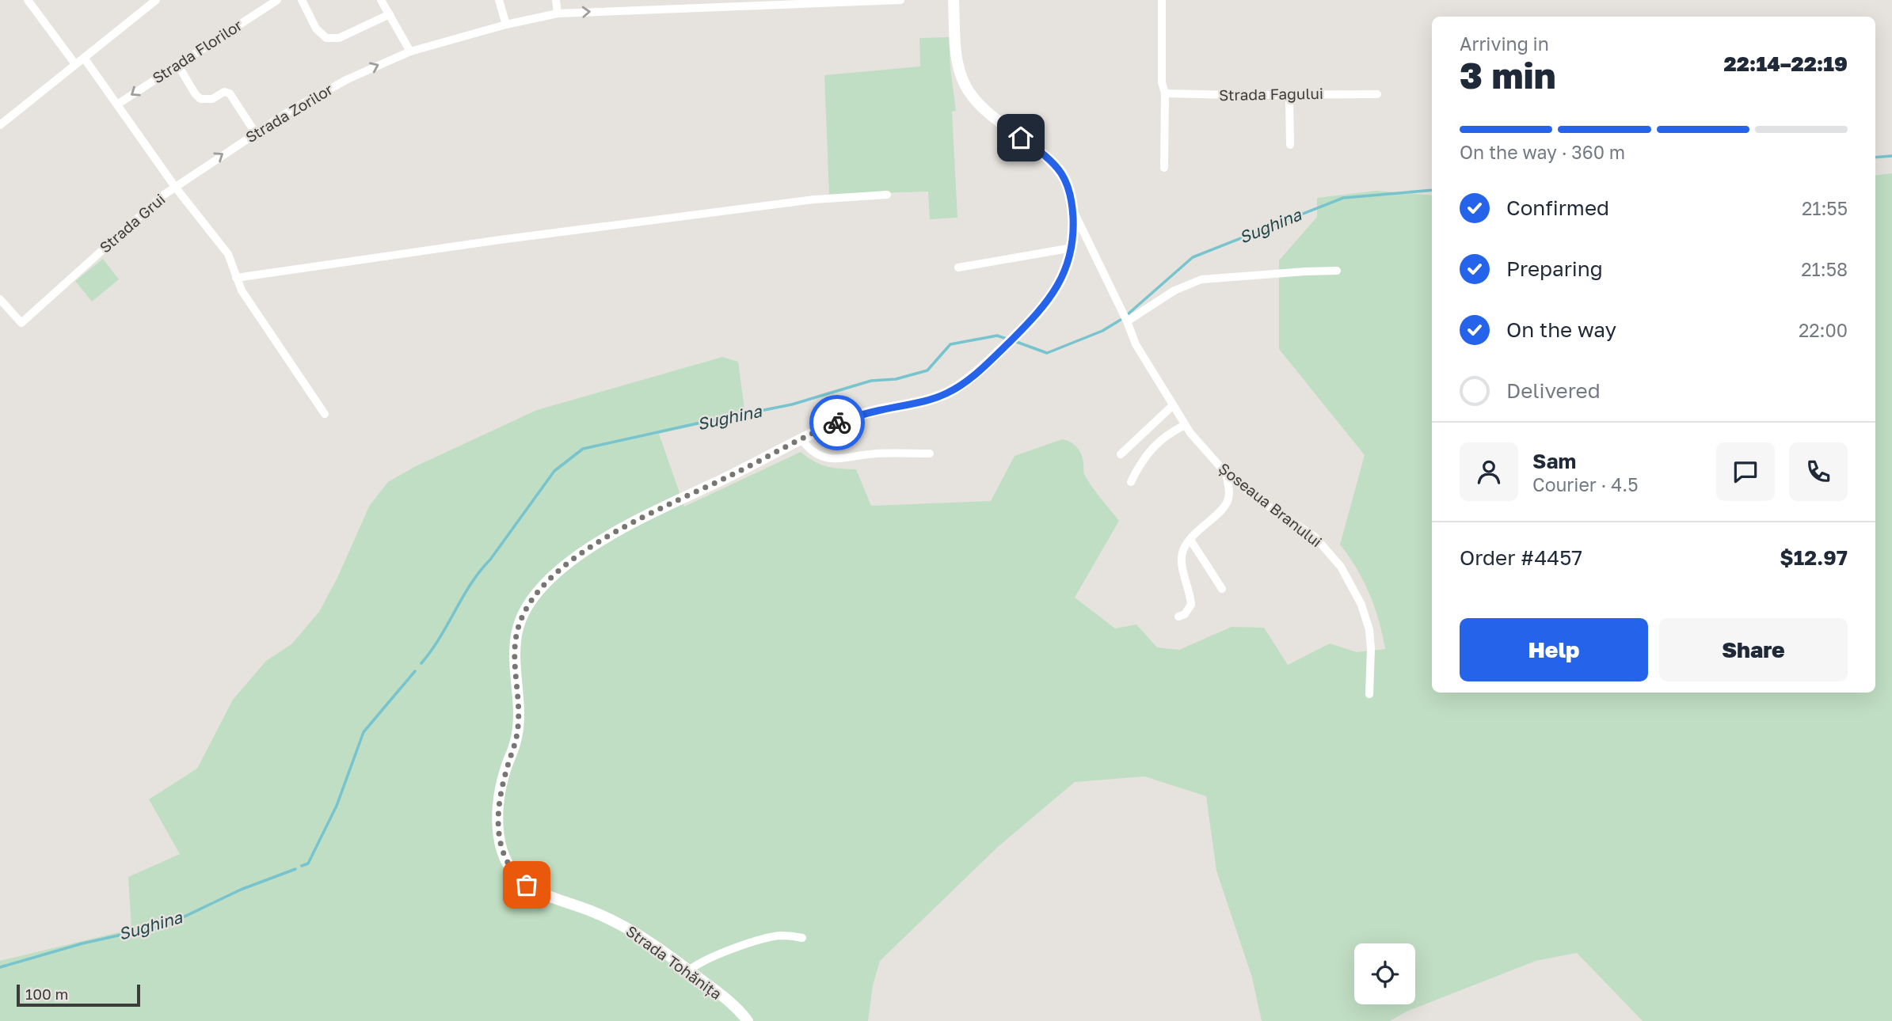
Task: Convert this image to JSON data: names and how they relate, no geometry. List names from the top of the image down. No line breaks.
{"streets":{"main road":["Șoseaua Branului","Strada Tohănița"],"street":["Strada Florilor","Strada Fagului","Strada Zorilor","Strada Grui"]},"crossings":[["Strada Florilor","Strada Grui"],["Strada Zorilor","Strada Grui"],["Șoseaua Branului","Strada Tohănița"]],"one_way":["Strada Zorilor"],"water":["Sughina"],"scale_bar":"100 m","page":{"heading":["3 min","Arriving in","22:14–22:19"],"panel":["Sam","Courier · 4.5","Order #4457","$12.97"],"bar":"On the way · 360 m","list":[["Confirmed","21:55"],["Preparing","21:58"],["On the way","22:00"],"Delivered"],"buttons":["Help","Share"],"scale":"100 m"}}
